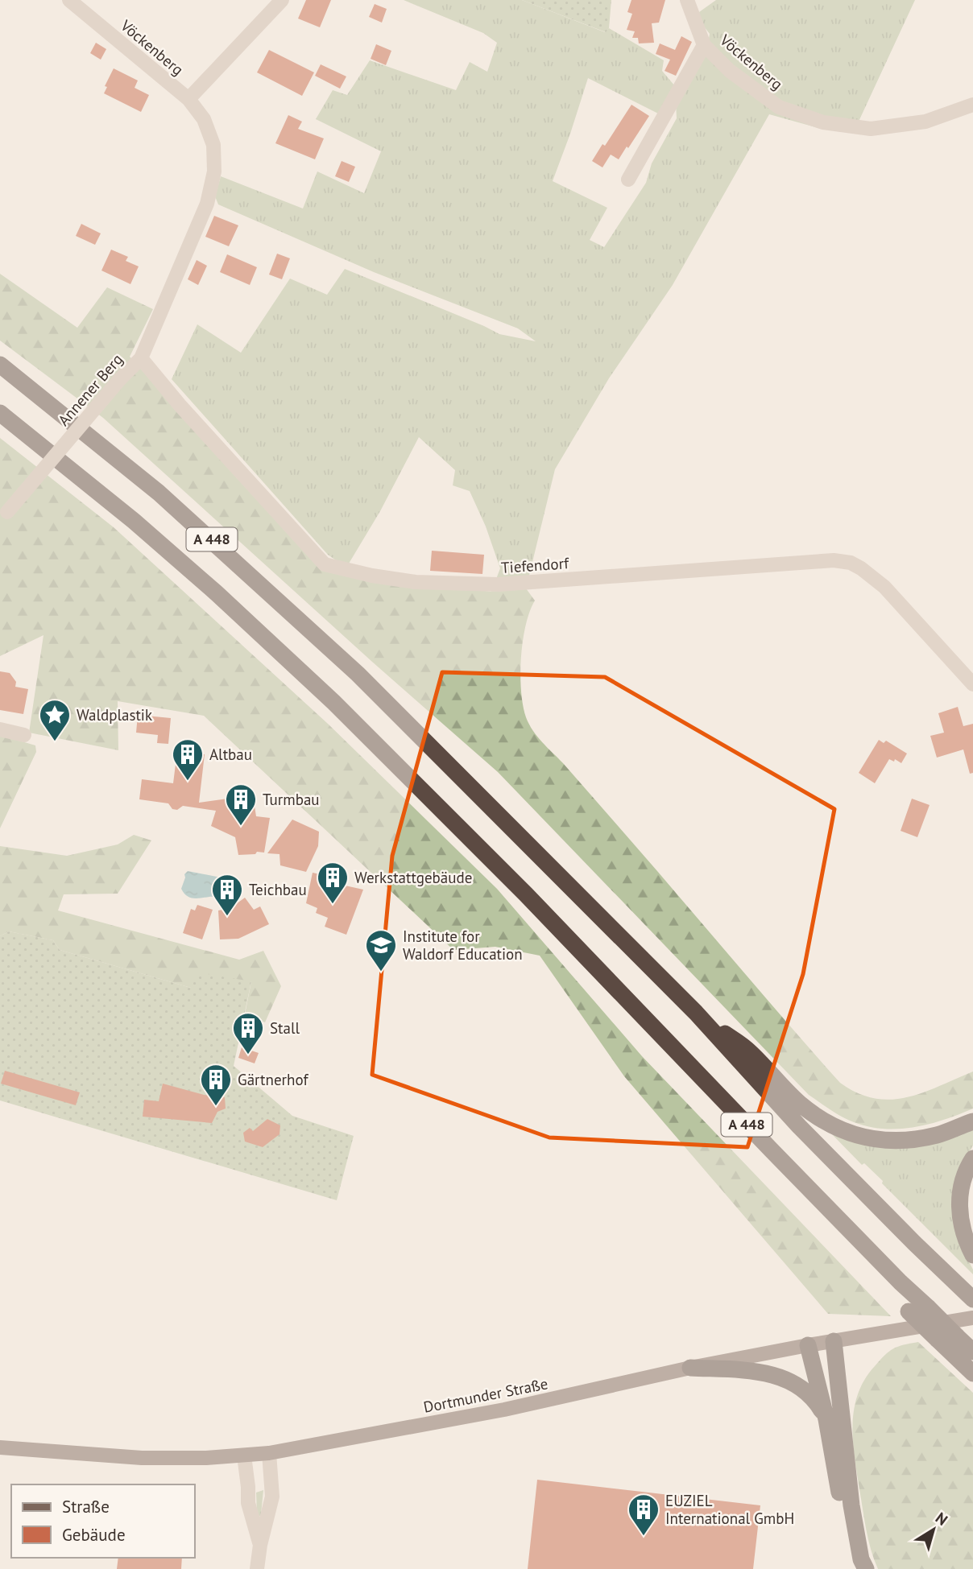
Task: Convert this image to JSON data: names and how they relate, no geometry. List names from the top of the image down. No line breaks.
{"streets":{"highway":["A 448"],"main road":["Dortmunder Straße"],"street":["Vöckenberg","Annener Berg","Tiefendorf"]},"crossings":[["Vöckenberg","Annener Berg"],["Annener Berg","Tiefendorf"]],"places":{"place":["Waldplastik"],"building":["Altbau","Turmbau","Werkstattgebäude","Teichbau","Stall","Gärtnerhof","EUZIEL International GmbH"],"school or university":["Institute for Waldorf Education"]},"legend":["Straße","Gebäude"],"north":"top right"}
